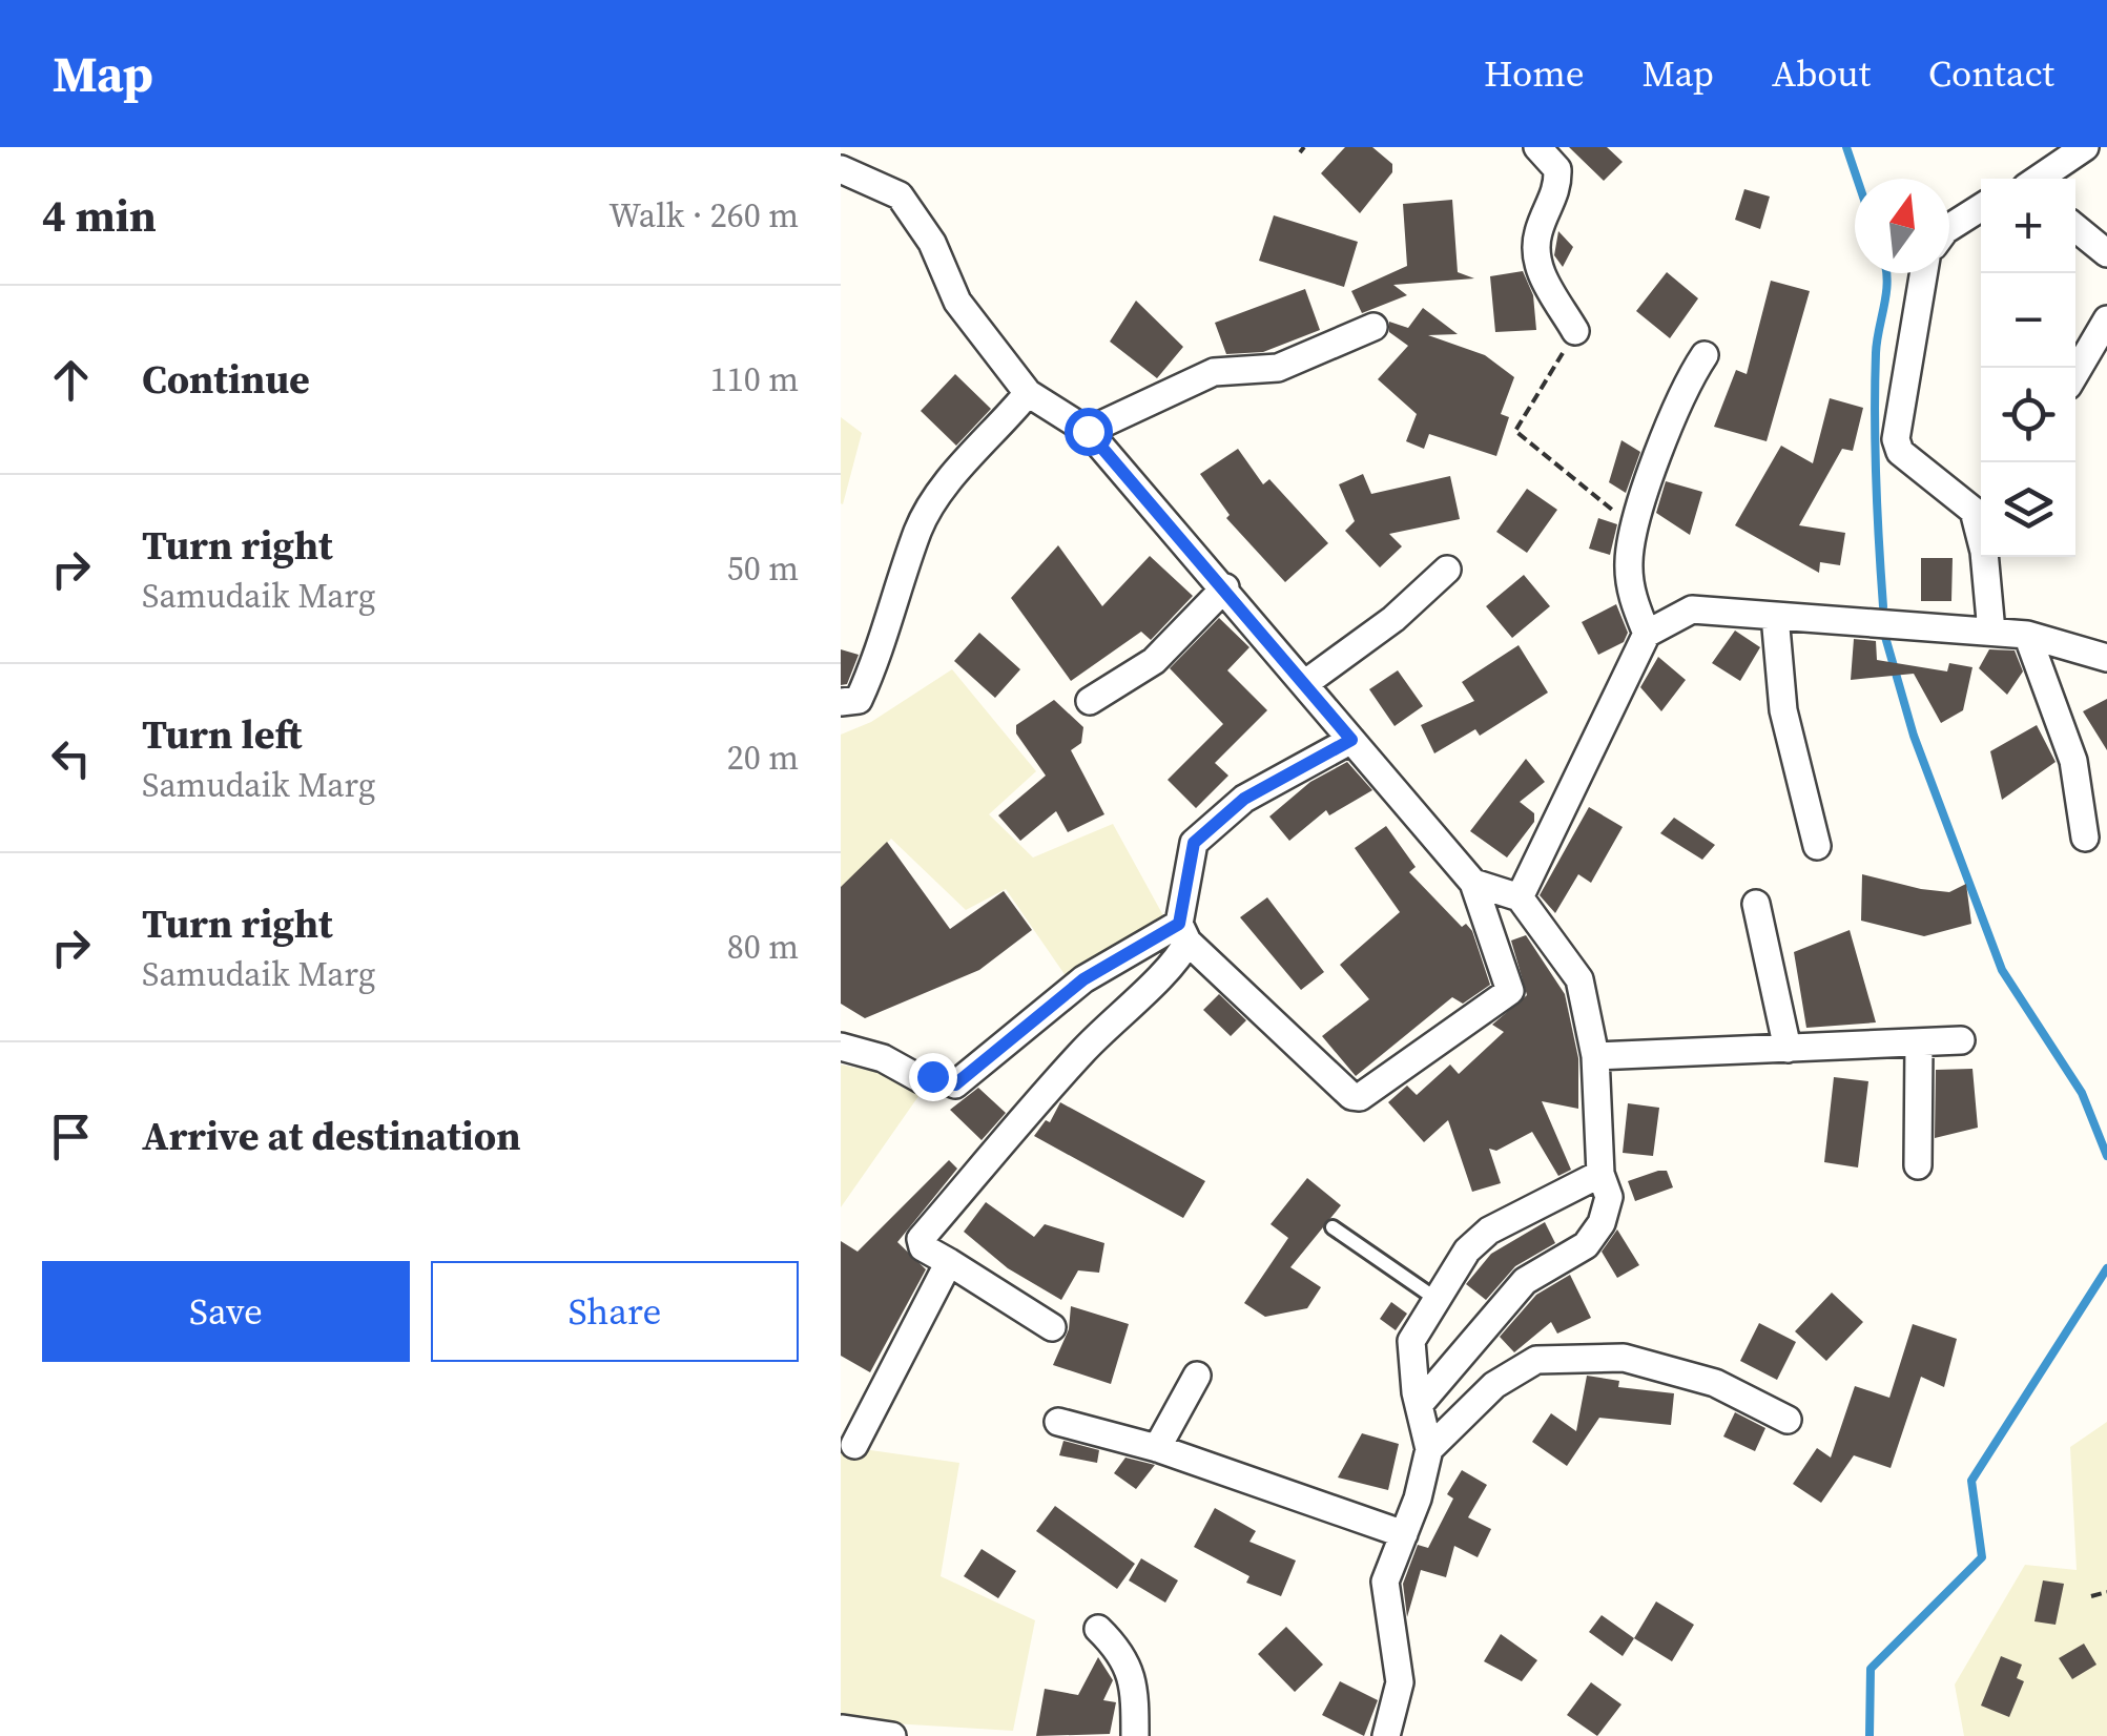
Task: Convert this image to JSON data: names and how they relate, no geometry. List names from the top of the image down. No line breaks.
{"north":"top","page":{"header":"Map","nav":["Home","Map","About","Contact"],"heading":["4 min","Walk · 260 m"],"map_buttons":["+","−"],"list":[["Continue","110 m"],["Turn right","Samudaik Marg","50 m"],["Turn left","Samudaik Marg","20 m"],["Turn right","Samudaik Marg","80 m"],"Arrive at destination"],"buttons":["Save","Share"]}}
